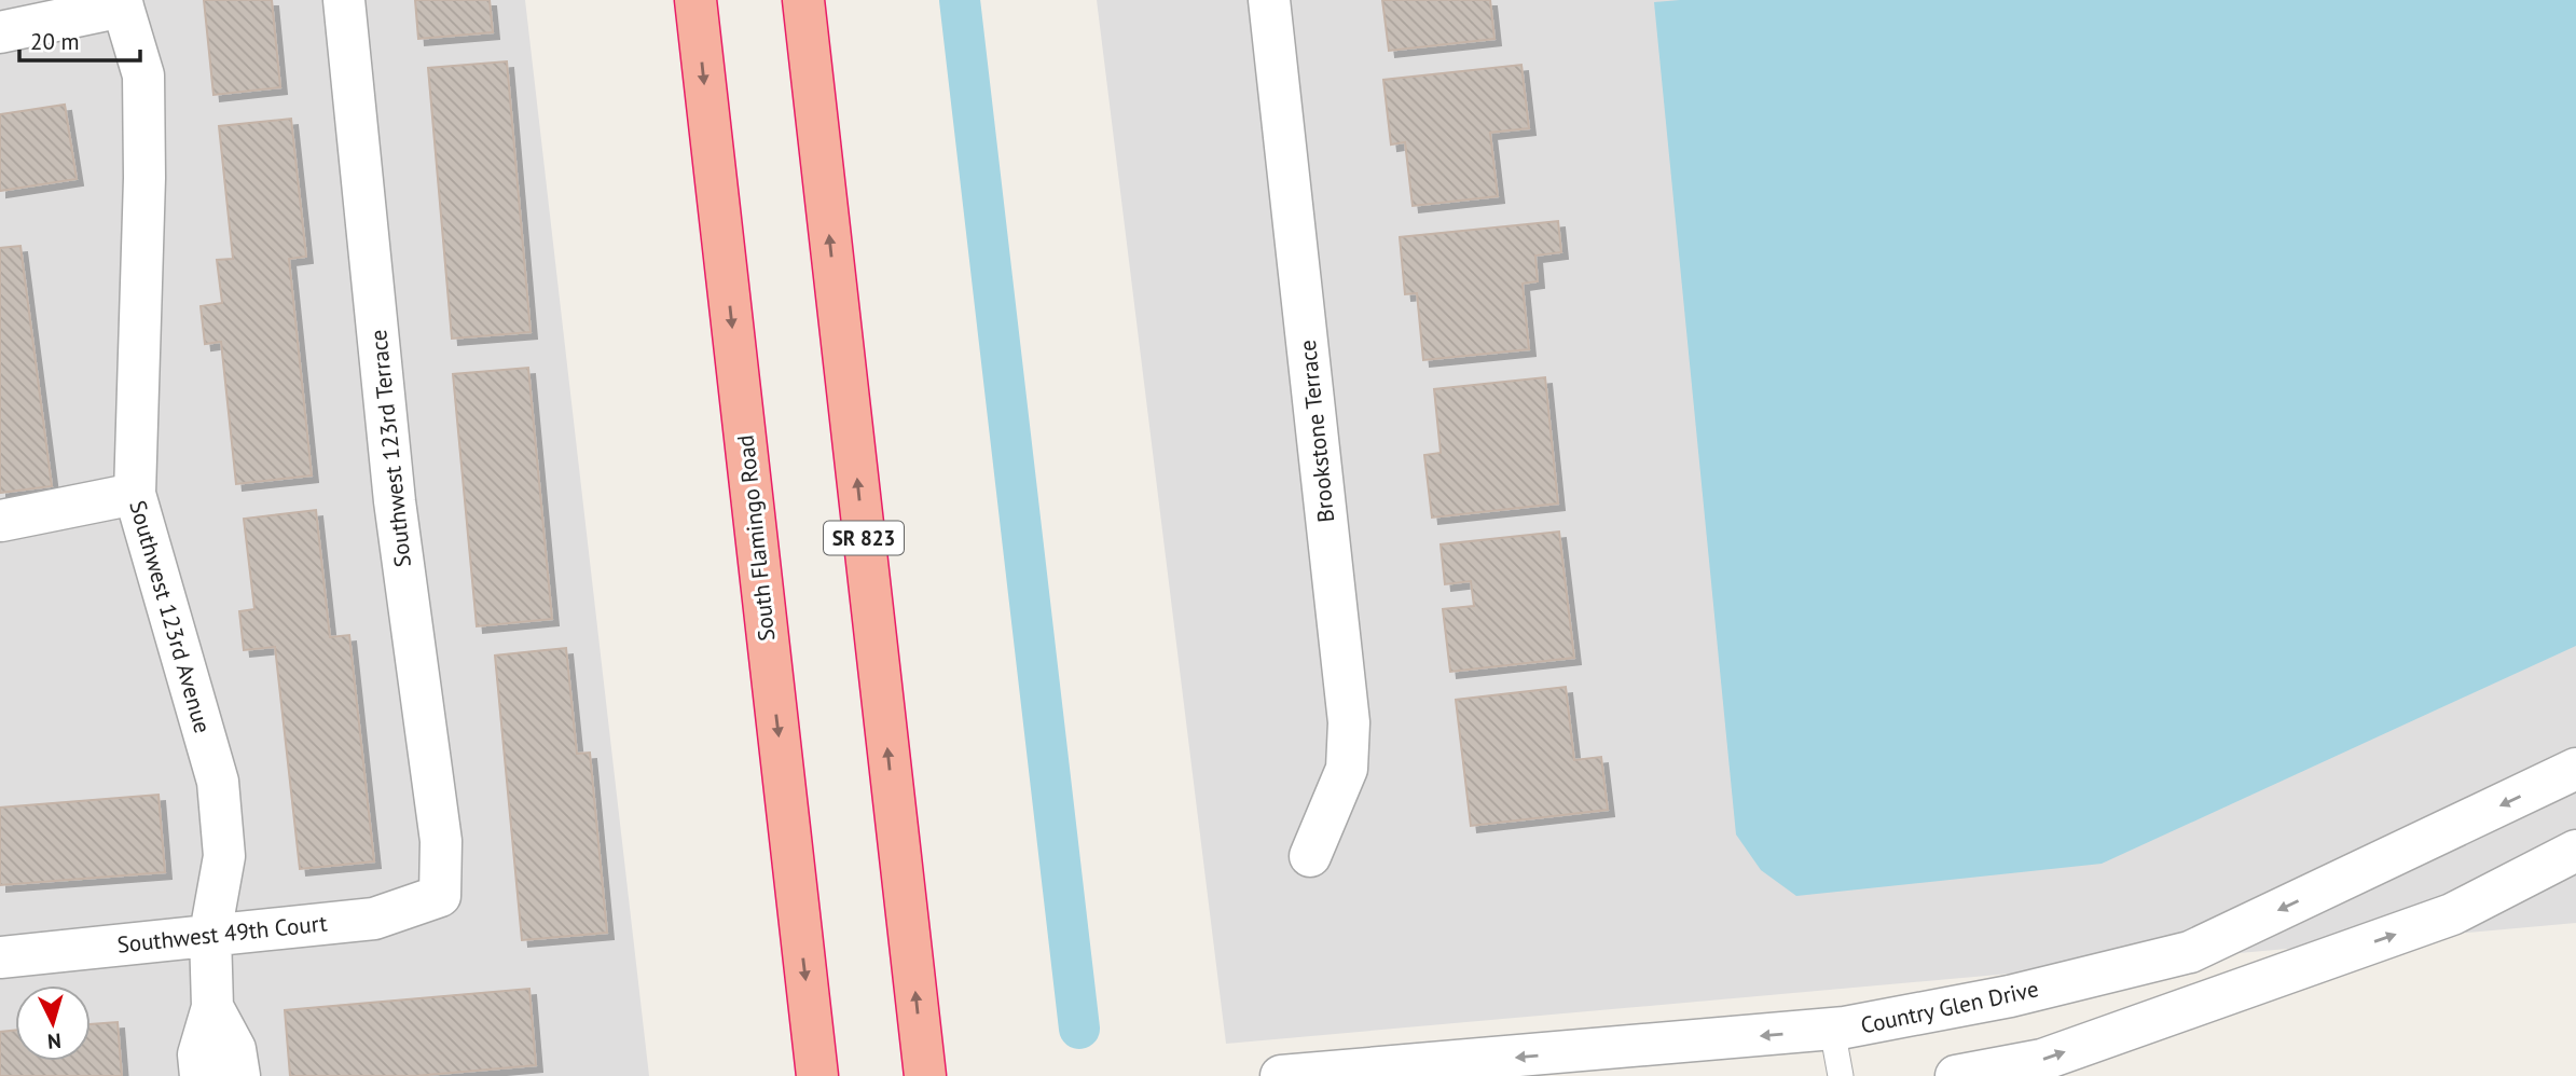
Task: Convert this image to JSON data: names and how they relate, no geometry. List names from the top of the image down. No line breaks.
{"streets":{"highway":["South Flamingo Road","SR 823"],"street":["Brookstone Terrace","Southwest 123rd Terrace","Southwest 123rd Avenue","Southwest 49th Court","Country Glen Drive"]},"crossings":[["Southwest 123rd Terrace","Southwest 49th Court"],["Southwest 123rd Avenue","Southwest 49th Court"]],"scale_bar":"20 m","north":"bottom"}
